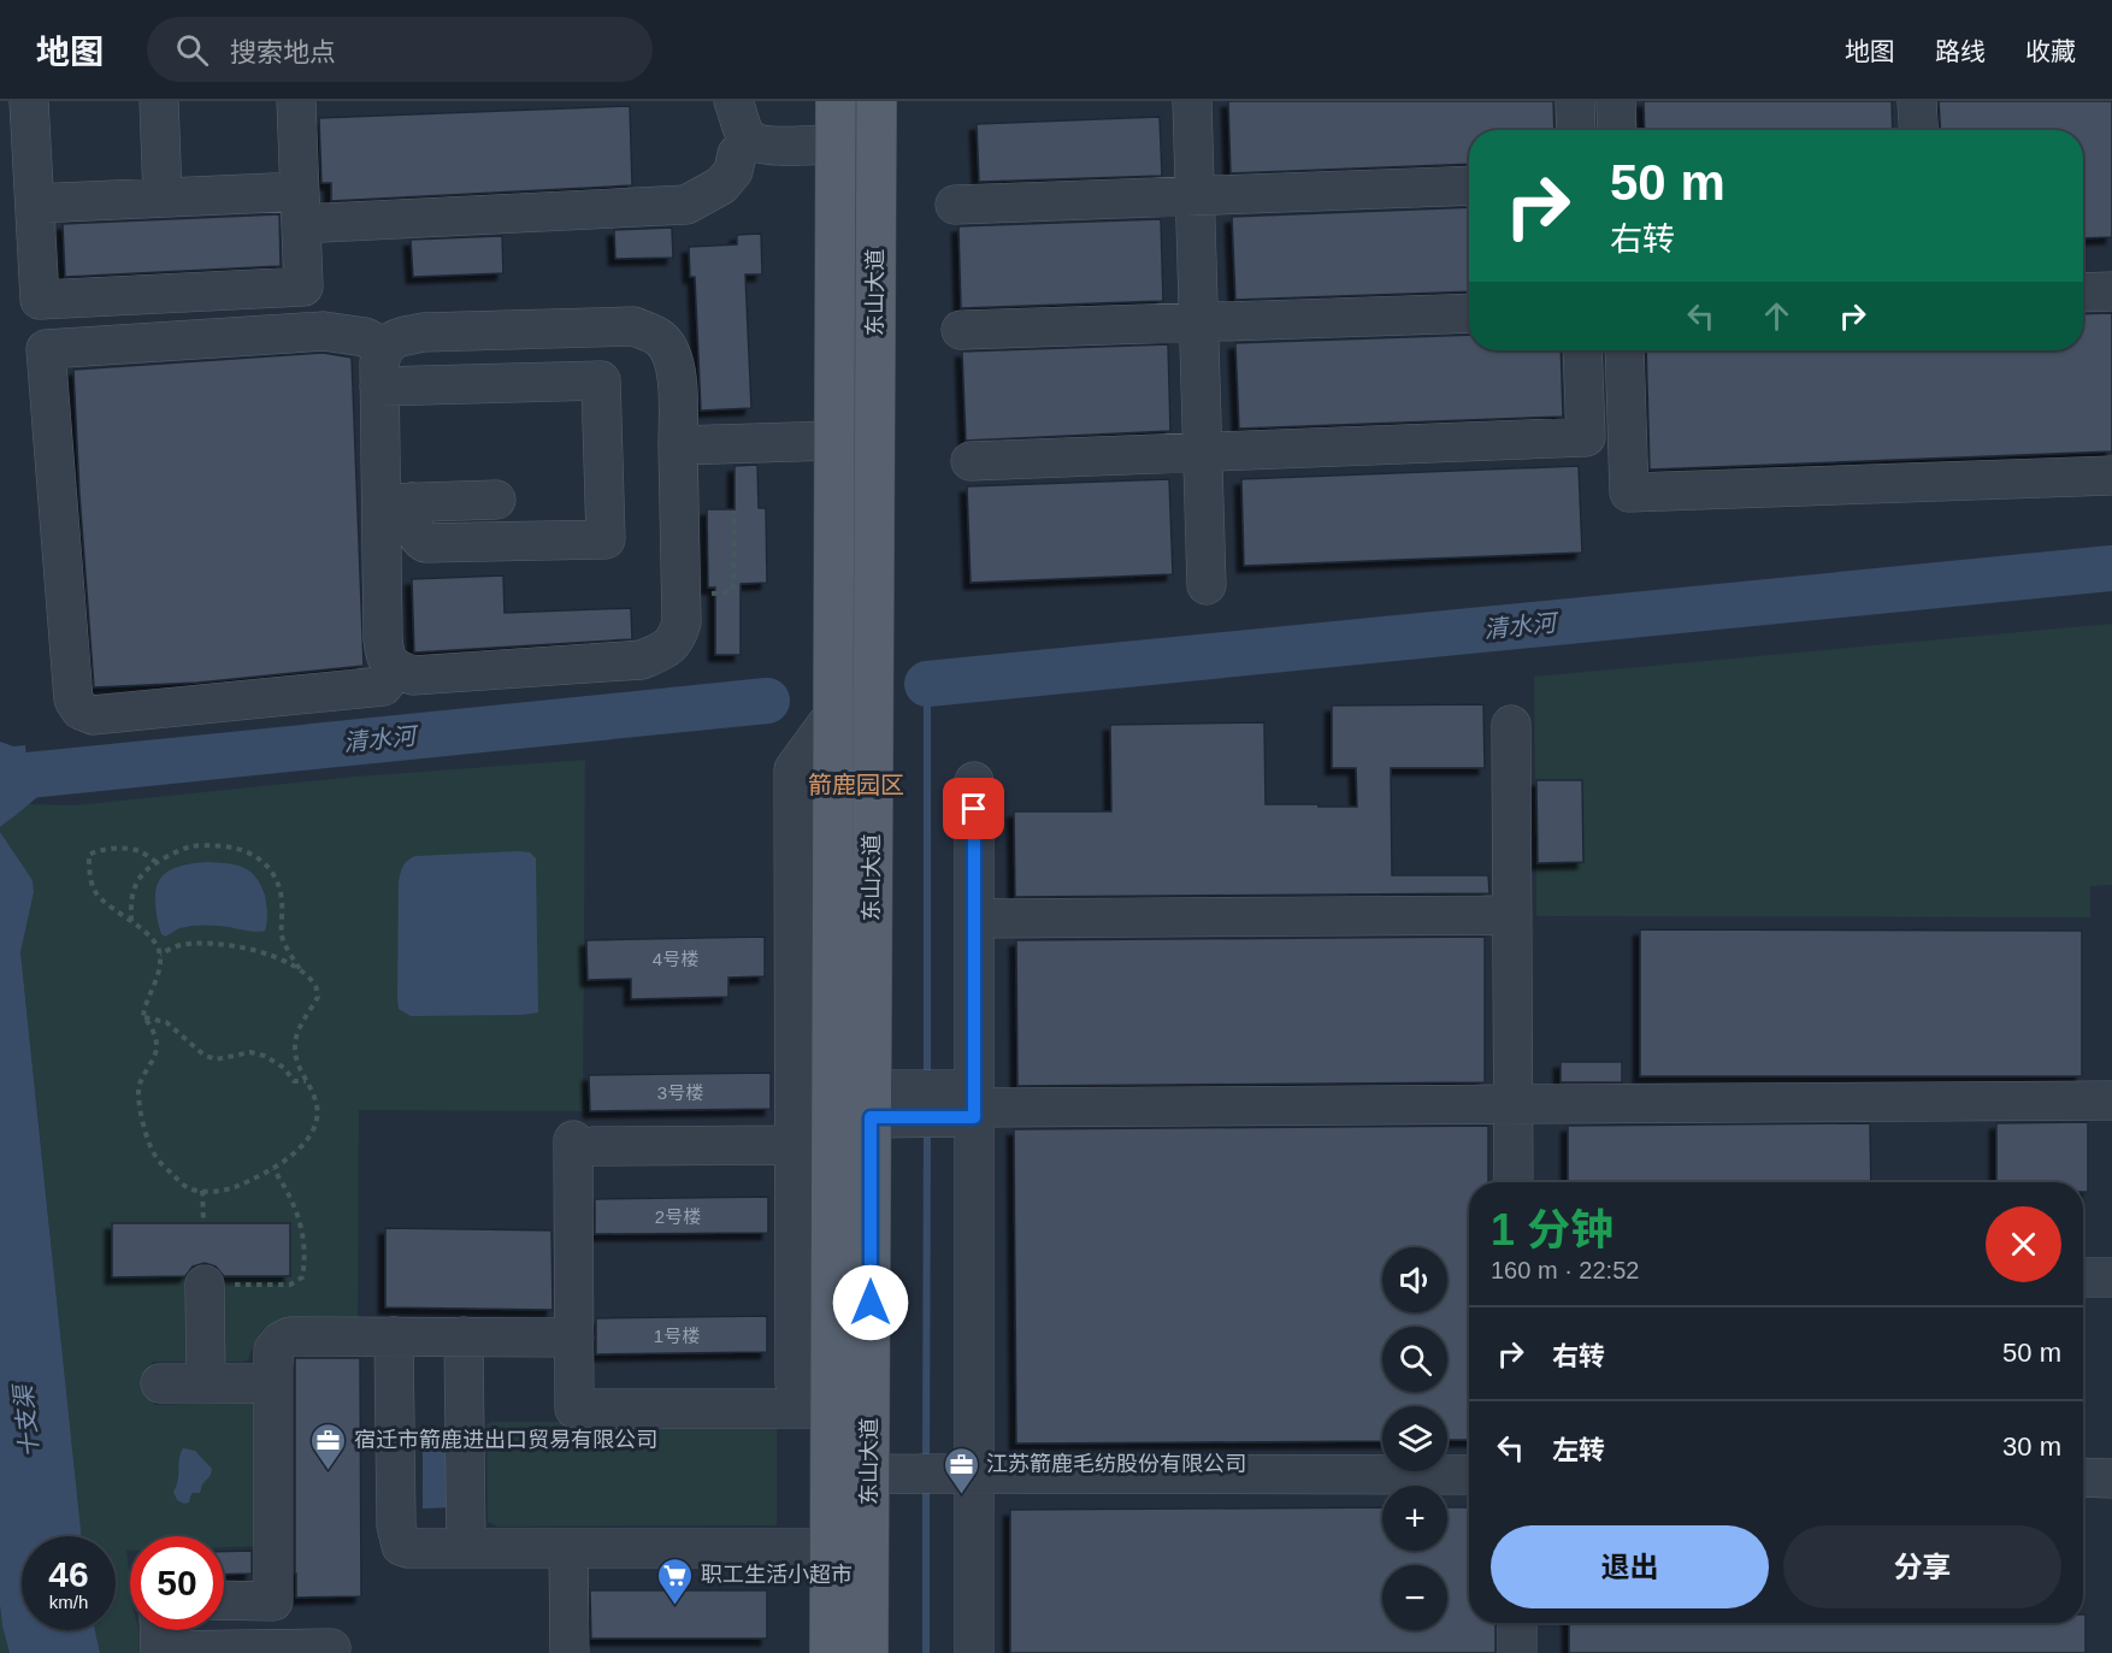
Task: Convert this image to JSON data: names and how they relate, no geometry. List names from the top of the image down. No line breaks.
{"streets":{"main road":["东山大道"]},"districts":["箭鹿园区"],"water":["清水河","十支渠"],"places":{"office":["宿迁市箭鹿进出口贸易有限公司","江苏箭鹿毛纺股份有限公司"],"supermarket":["职工生活小超市"]},"house_numbers":["4号楼","3号楼","2号楼","1号楼"],"page":{"header":"地图","search":"搜索地点","nav":["地图","路线","收藏"],"turn":["50 m","右转"],"heading":["1 分钟","160 m · 22:52"],"map_buttons":["+","−"],"list":[{"name":"右转","value":"50 m"},{"name":"左转","value":"30 m"}],"buttons":["退出","分享"],"speed":"46 km/h","limit":"50"}}
